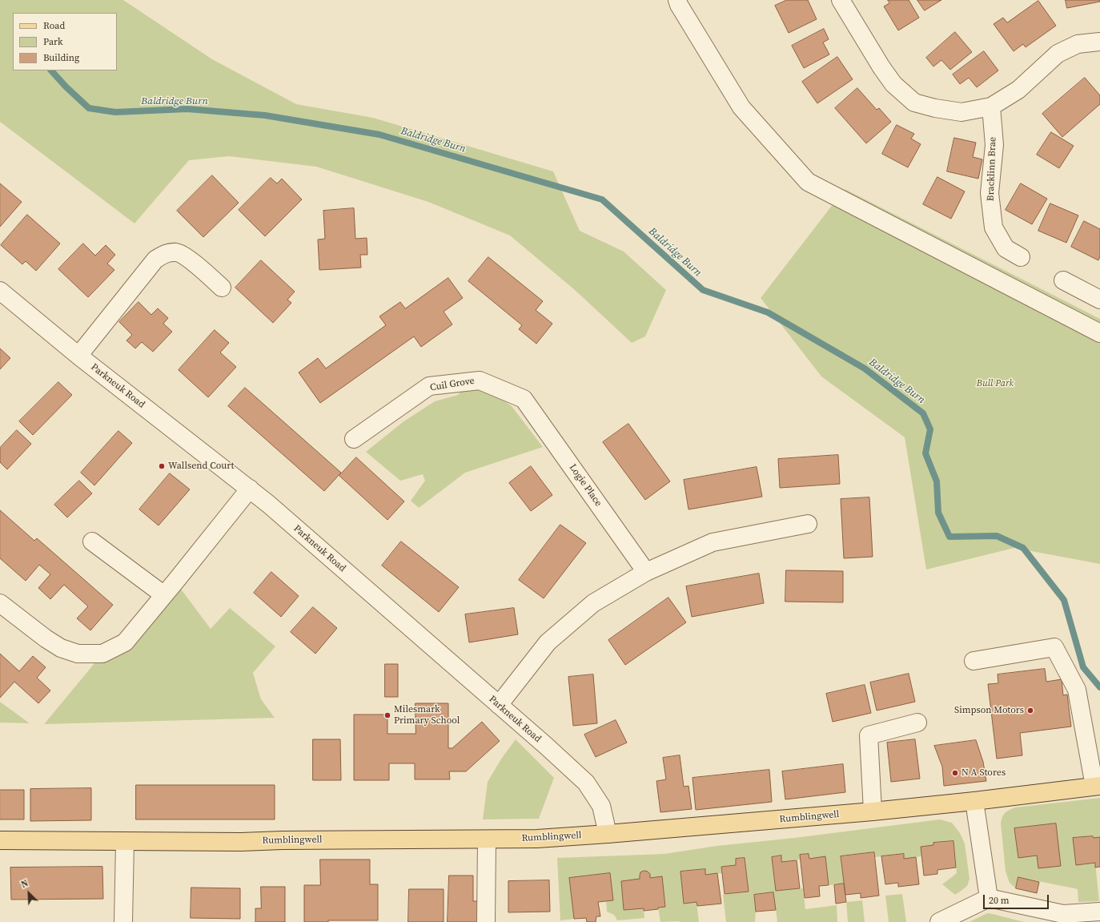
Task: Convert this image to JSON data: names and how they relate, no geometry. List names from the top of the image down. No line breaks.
{"streets":{"main road":["Rumblingwell"],"street":["Bracklinn Brae","Cuil Grove","Parkneuk Road","Logie Place"]},"crossings":[["Cuil Grove","Logie Place"],["Parkneuk Road","Rumblingwell"]],"water":["Baldridge Burn"],"parks":["Bull Park"],"places":["Wallsend Court","Simpson Motors","Milesmark Primary School","N A Stores"],"legend":["Road","Park","Building"],"scale_bar":"20 m","north":"top left"}
